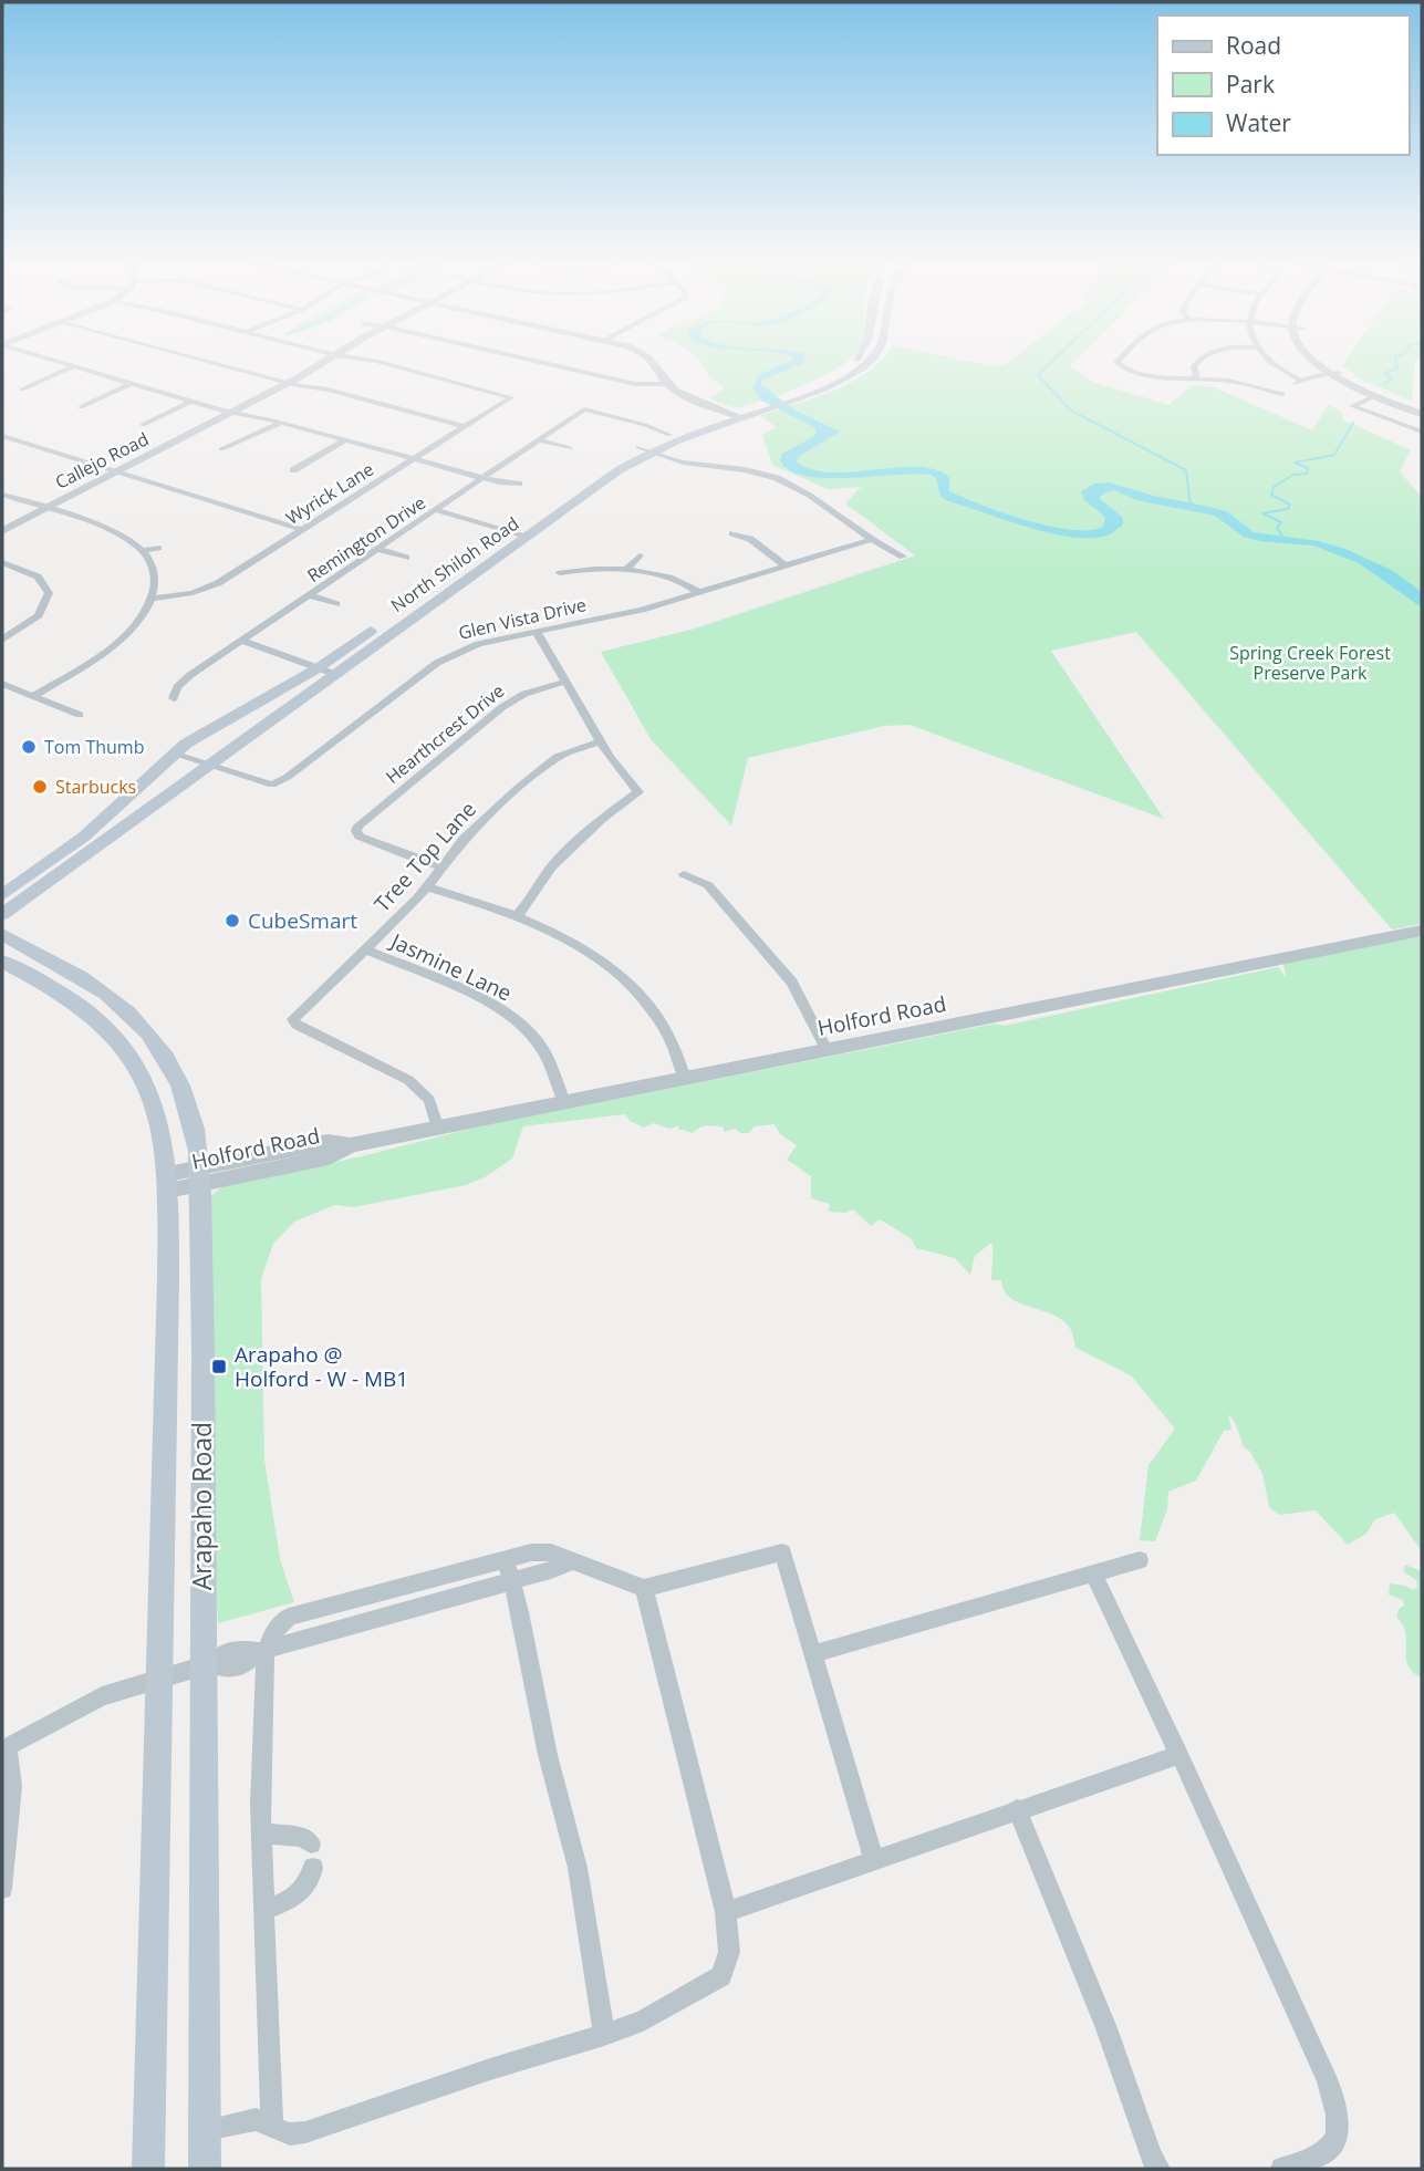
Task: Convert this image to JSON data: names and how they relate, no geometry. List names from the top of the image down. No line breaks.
{"streets":{"main road":["North Shiloh Road","Arapaho Road"],"street":["Callejo Road","Wyrick Lane","Remington Drive","Glen Vista Drive","Hearthcrest Drive","Tree Top Lane","Jasmine Lane","Holford Road"]},"crossings":[["Remington Drive","North Shiloh Road"],["North Shiloh Road","Glen Vista Drive"],["Hearthcrest Drive","Tree Top Lane"],["Tree Top Lane","Jasmine Lane"],["Tree Top Lane","Holford Road"],["Jasmine Lane","Holford Road"],["Holford Road","Arapaho Road"]],"parks":["Spring Creek Forest Preserve Park"],"places":{"other":["Tom Thumb","Starbucks","CubeSmart"],"transit":["Arapaho @ Holford - W - MB1"]},"legend":["Road","Park","Water"]}
